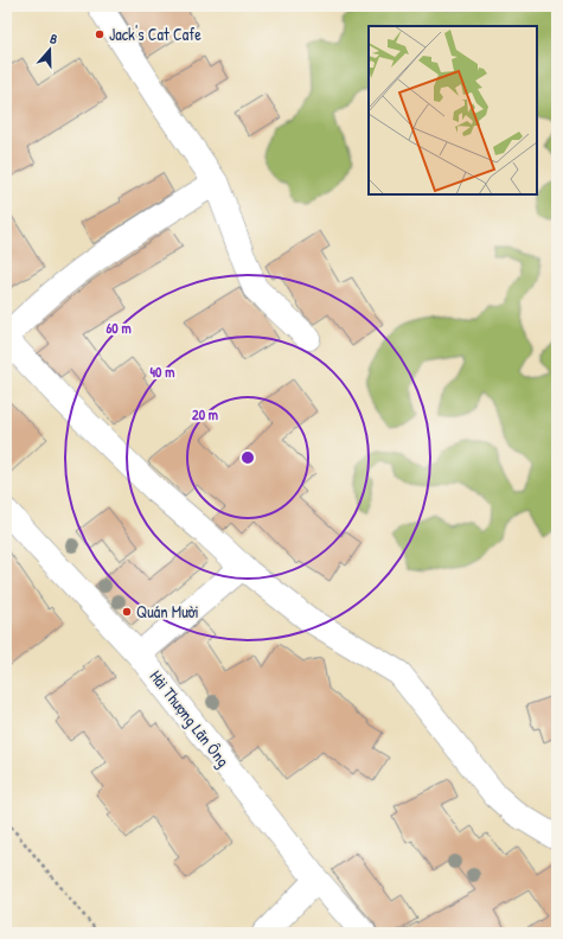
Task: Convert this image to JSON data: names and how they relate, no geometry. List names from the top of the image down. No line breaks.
{"streets":{"street":["Hải Thượng Lãn Ông"]},"places":["Jack's Cat Cafe","Quán Mười"],"north":"top","rings":["60 m","40 m","20 m"]}
